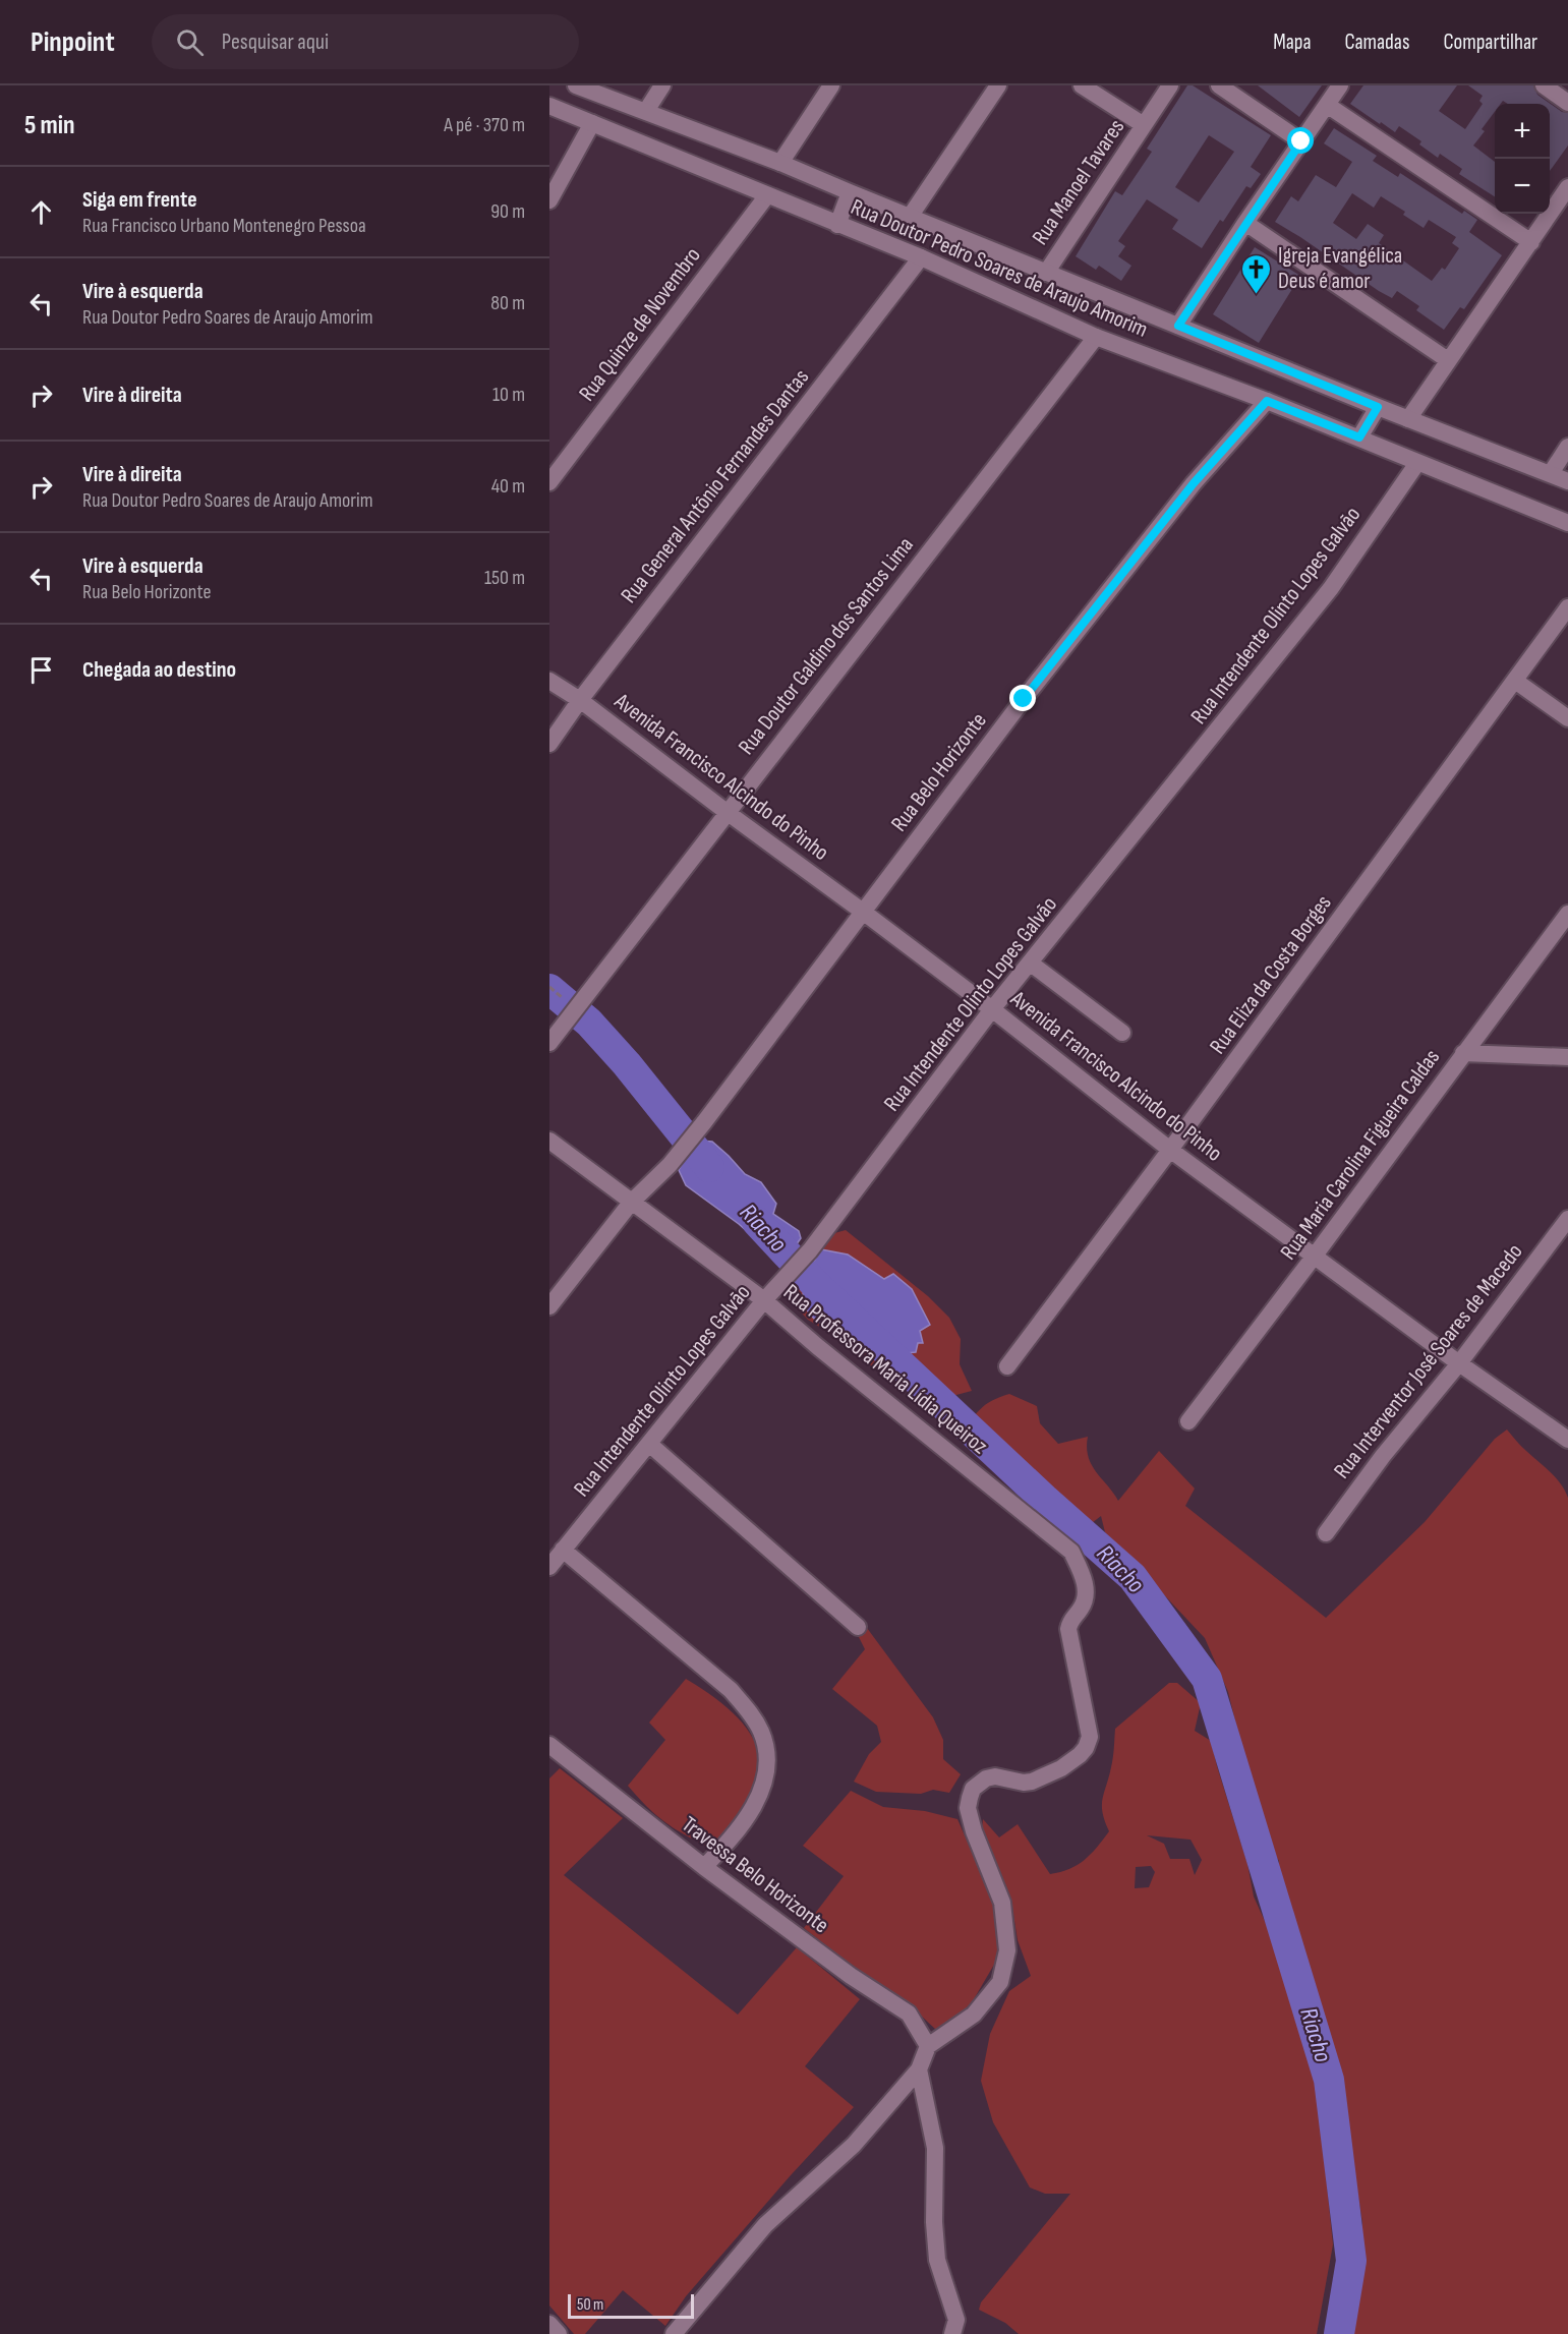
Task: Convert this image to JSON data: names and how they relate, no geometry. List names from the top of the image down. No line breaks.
{"streets":{"street":["Rua Manoel Tavares","Rua Doutor Pedro Soares de Araujo Amorim","Rua Quinze de Novembro","Rua General Antônio Fernandes Dantas","Rua Intendente Olinto Lopes Galvão","Rua Doutor Galdino dos Santos Lima","Rua Belo Horizonte","Avenida Francisco Alcindo do Pinho","Rua Eliza da Costa Borges","Rua Maria Carolina Figueira Caldas","Rua Interventor José Soares de Macedo","Rua Professora Maria Lídia Queiroz","Travessa Belo Horizonte"]},"crossings":[["Rua Manoel Tavares","Rua Doutor Pedro Soares de Araujo Amorim"],["Rua Doutor Pedro Soares de Araujo Amorim","Rua Quinze de Novembro"],["Rua Doutor Pedro Soares de Araujo Amorim","Rua General Antônio Fernandes Dantas"],["Rua Doutor Pedro Soares de Araujo Amorim","Rua Intendente Olinto Lopes Galvão"],["Rua Doutor Pedro Soares de Araujo Amorim","Rua Doutor Galdino dos Santos Lima"],["Rua Doutor Pedro Soares de Araujo Amorim","Rua Belo Horizonte"],["Rua General Antônio Fernandes Dantas","Avenida Francisco Alcindo do Pinho"],["Rua Intendente Olinto Lopes Galvão","Avenida Francisco Alcindo do Pinho"],["Rua Intendente Olinto Lopes Galvão","Rua Professora Maria Lídia Queiroz"],["Rua Doutor Galdino dos Santos Lima","Avenida Francisco Alcindo do Pinho"],["Rua Belo Horizonte","Avenida Francisco Alcindo do Pinho"],["Rua Belo Horizonte","Rua Professora Maria Lídia Queiroz"],["Avenida Francisco Alcindo do Pinho","Rua Eliza da Costa Borges"],["Avenida Francisco Alcindo do Pinho","Rua Maria Carolina Figueira Caldas"],["Avenida Francisco Alcindo do Pinho","Rua Interventor José Soares de Macedo"],["Rua Professora Maria Lídia Queiroz","Travessa Belo Horizonte"]],"water":["Riacho"],"places":{"church":["Igreja Evangélica Deus é amor"]},"scale_bar":"50 m","page":{"header":"Pinpoint","search":"Pesquisar aqui","nav":["Mapa","Camadas","Compartilhar"],"heading":["5 min","A pé · 370 m"],"map_buttons":["+","−"],"list":[["Siga em frente","Rua Francisco Urbano Montenegro Pessoa","90 m"],["Vire à esquerda","Rua Doutor Pedro Soares de Araujo Amorim","80 m"],["Vire à direita","10 m"],["Vire à direita","Rua Doutor Pedro Soares de Araujo Amorim","40 m"],["Vire à esquerda","Rua Belo Horizonte","150 m"],"Chegada ao destino"],"scale":"50 m"}}
